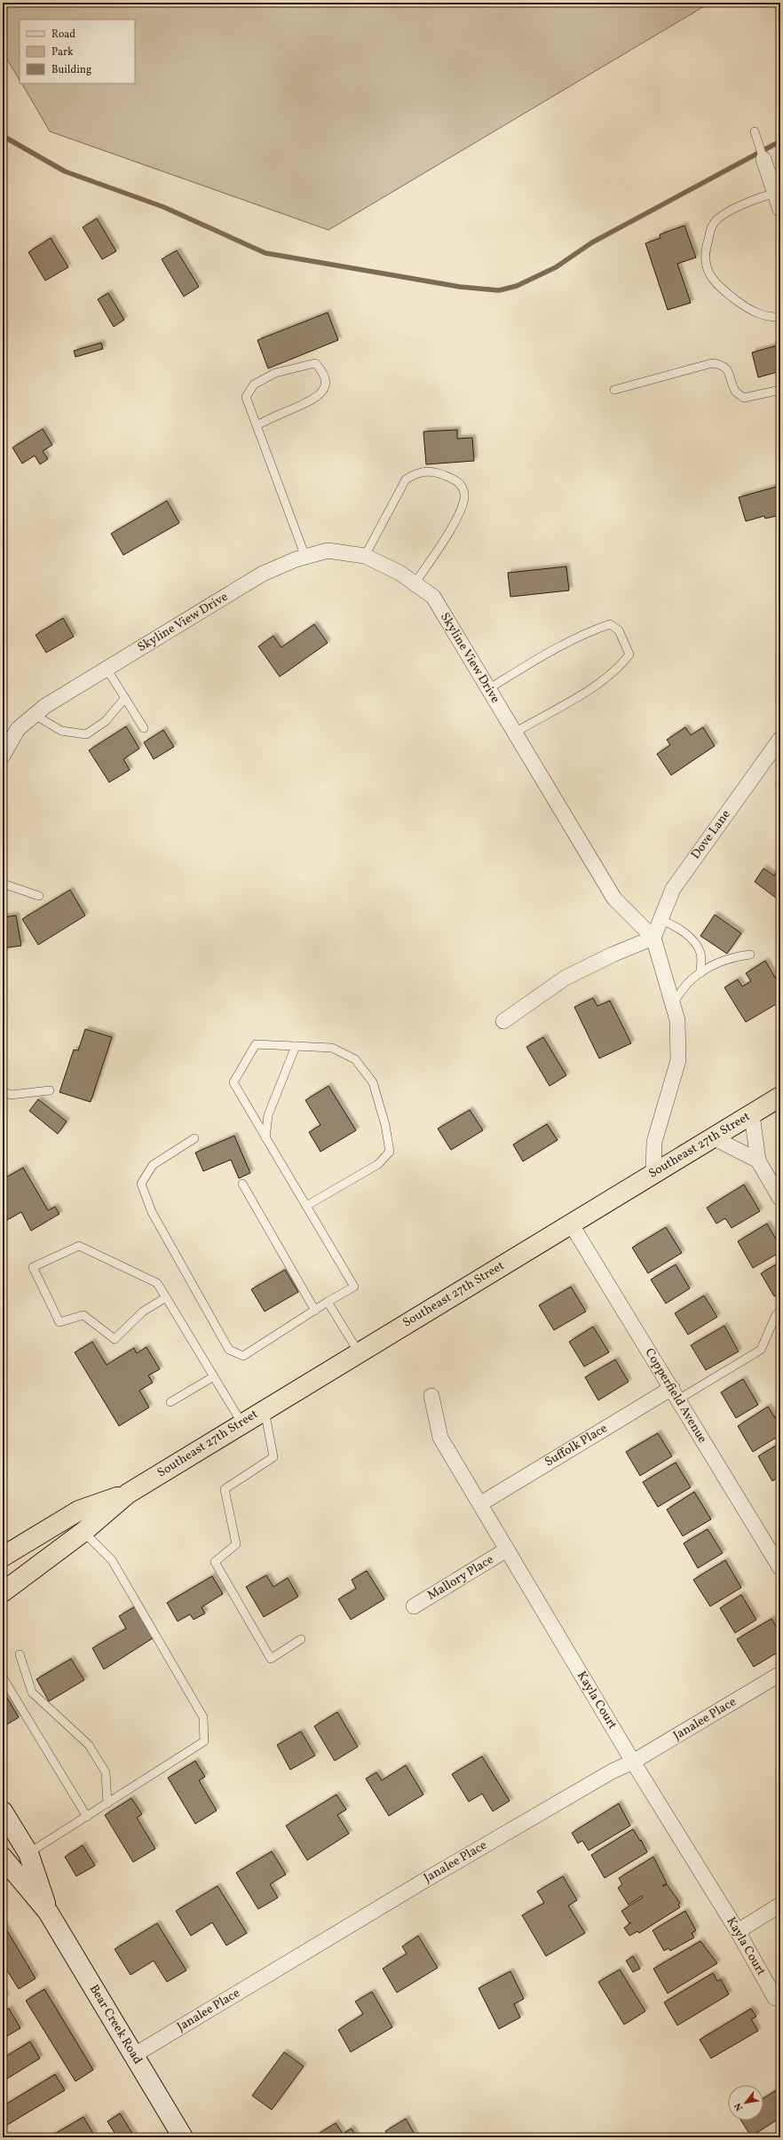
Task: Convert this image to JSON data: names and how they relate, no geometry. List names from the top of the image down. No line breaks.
{"streets":{"main road":["Southeast 27th Street"],"street":["Skyline View Drive","Dove Lane","Copperfield Avenue","Suffolk Place","Mallory Place","Kayla Court","Janalee Place","Bear Creek Road"]},"crossings":[["Skyline View Drive","Dove Lane"],["Skyline View Drive","Southeast 27th Street"],["Southeast 27th Street","Copperfield Avenue"],["Copperfield Avenue","Suffolk Place"],["Suffolk Place","Kayla Court"],["Mallory Place","Kayla Court"],["Kayla Court","Janalee Place"],["Janalee Place","Bear Creek Road"]],"legend":["Road","Park","Building"],"north":"bottom left"}
